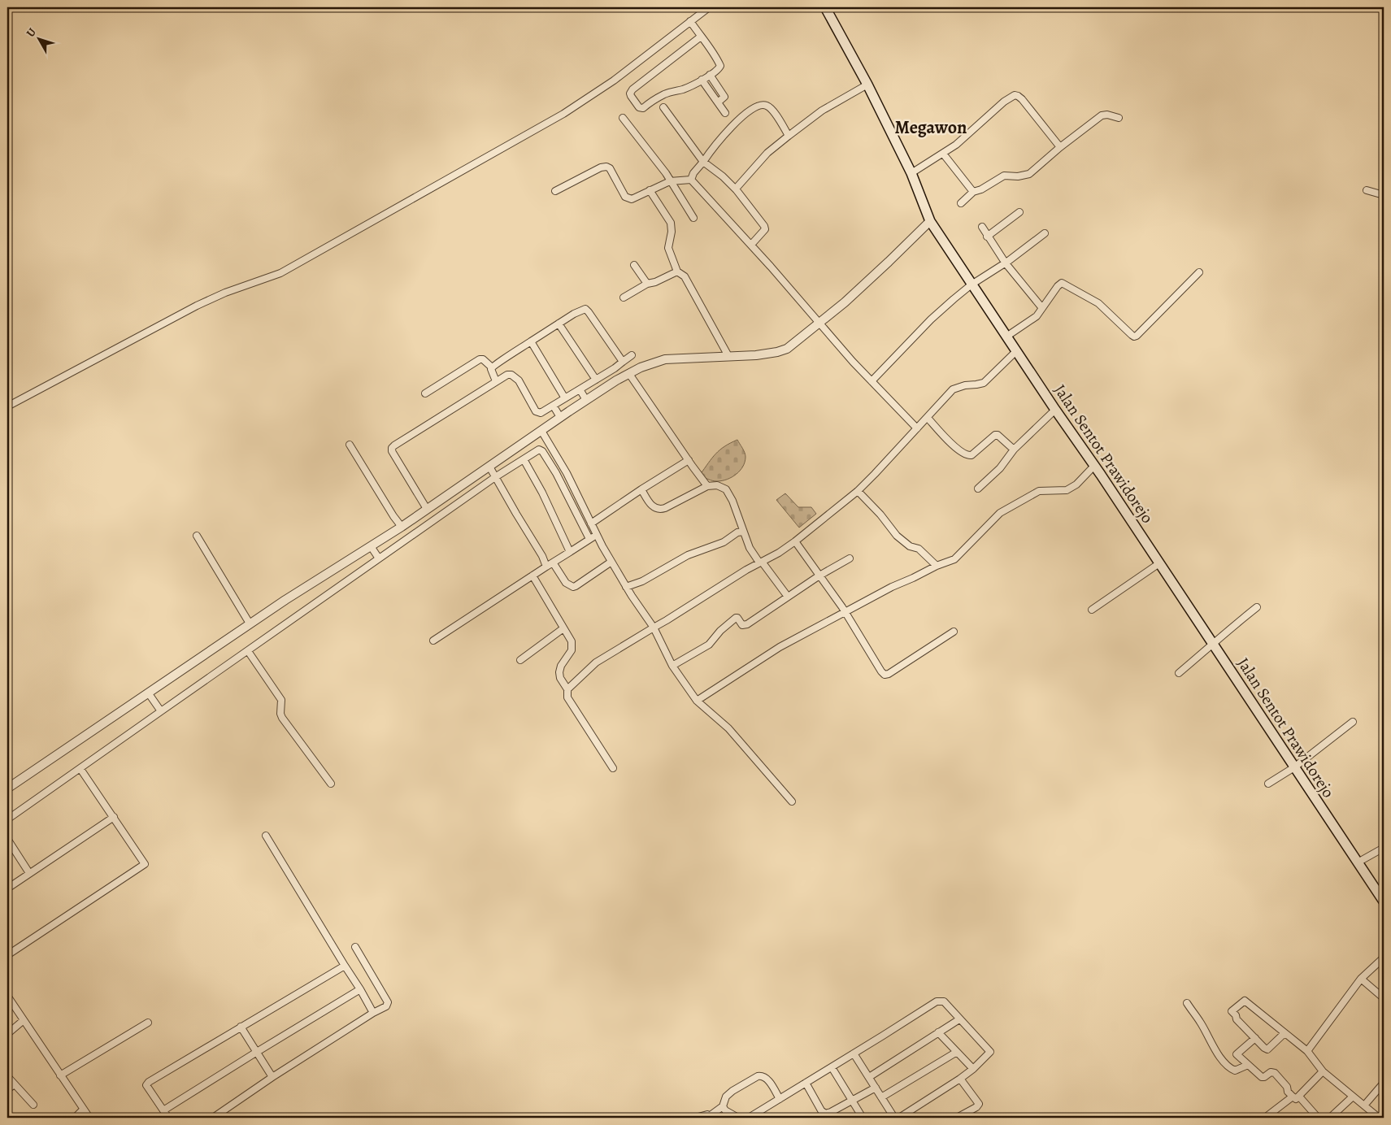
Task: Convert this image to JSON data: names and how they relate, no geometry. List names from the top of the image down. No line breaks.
{"streets":{"main road":["Jalan Sentot Prawidorejo"]},"districts":["Megawon"],"north":"top left"}
